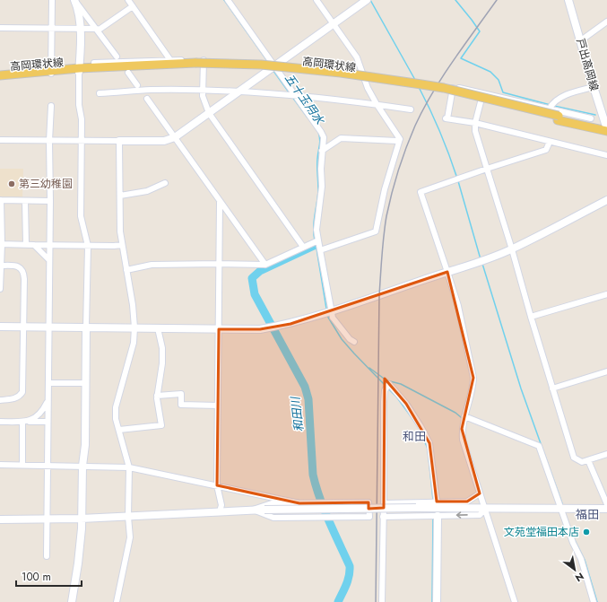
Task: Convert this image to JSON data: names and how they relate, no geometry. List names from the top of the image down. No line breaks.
{"streets":{"main road":["高岡環状線"],"street":["戸出高岡線"]},"crossings":[["高岡環状線","戸出高岡線"]],"districts":["和田","福田"],"water":["五十玉用水","和田川"],"places":["第三幼稚園","文苑堂福田本店"],"scale_bar":"100 m","north":"bottom right"}
